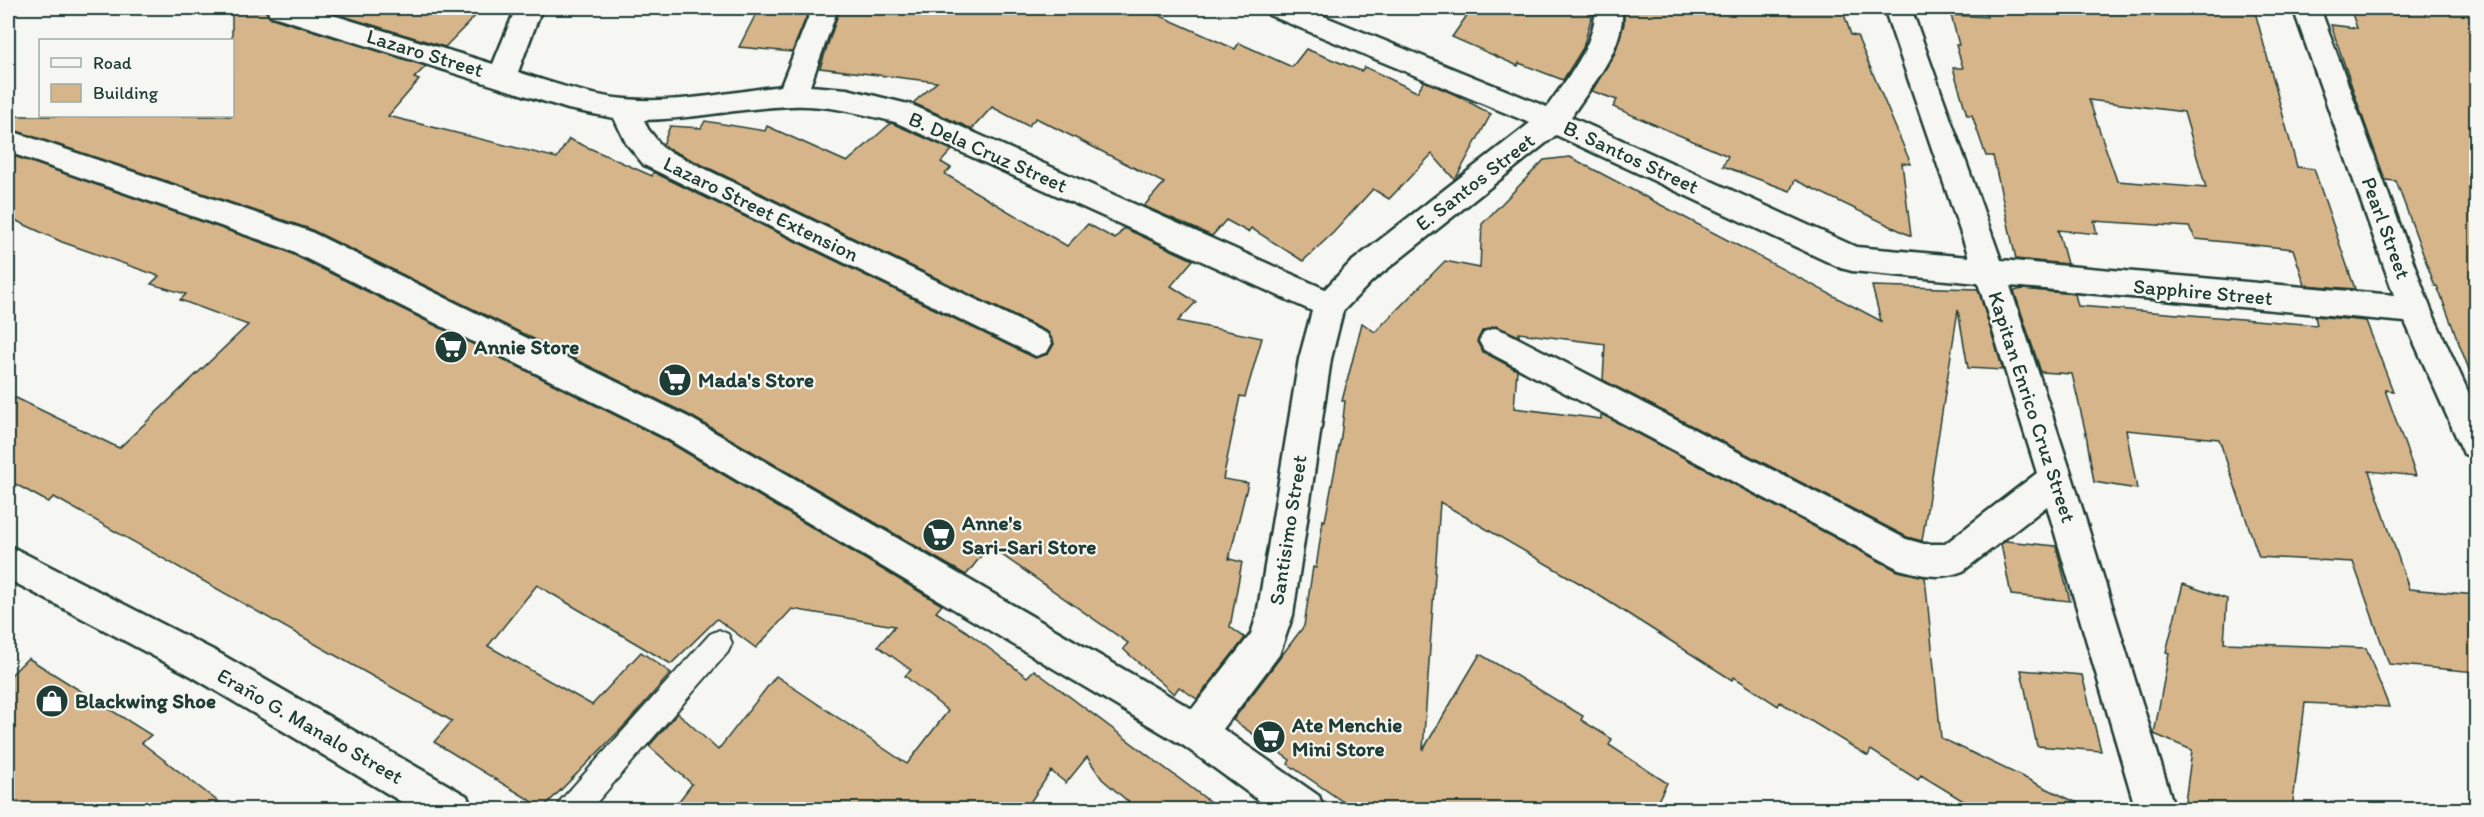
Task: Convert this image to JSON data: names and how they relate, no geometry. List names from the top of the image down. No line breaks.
{"streets":{"street":["Lazaro Street","B. Dela Cruz Street","B. Santos Street","E. Santos Street","Lazaro Street Extension","Pearl Street","Sapphire Street","Kapitan Enrico Cruz Street","Santisimo Street","Eraño G. Manalo Street"]},"crossings":[["B. Dela Cruz Street","E. Santos Street"],["B. Dela Cruz Street","Lazaro Street Extension"],["B. Dela Cruz Street","Santisimo Street"],["B. Santos Street","E. Santos Street"],["B. Santos Street","Sapphire Street"],["B. Santos Street","Kapitan Enrico Cruz Street"],["E. Santos Street","Santisimo Street"],["Pearl Street","Sapphire Street"],["Sapphire Street","Kapitan Enrico Cruz Street"]],"places":{"supermarket":["Annie Store","Mada's Store","Anne's Sari-Sari Store","Ate Menchie Mini Store"],"shop":["Blackwing Shoe"]},"legend":["Road","Building"]}
